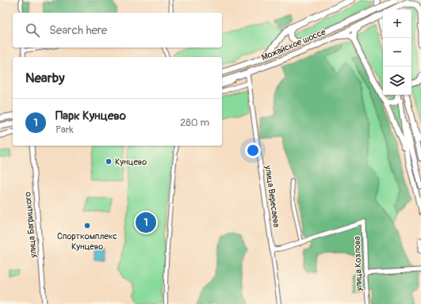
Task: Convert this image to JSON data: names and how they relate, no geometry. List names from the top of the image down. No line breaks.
{"streets":{"main road":["Можайское шоссе"],"street":["улица Вересаева","улица Багрицкого","улица Козлова"]},"crossings":[["Можайское шоссе","улица Вересаева"]],"places":["Кунцево","Спорткомплекс Кунцево"],"page":{"map_buttons":["+","−"],"search":"Search here","heading":"Nearby","list":[{"mark":"1","name":"Парк Кунцево","note":"Park","value":"280 m"}],"pins":"1"}}
